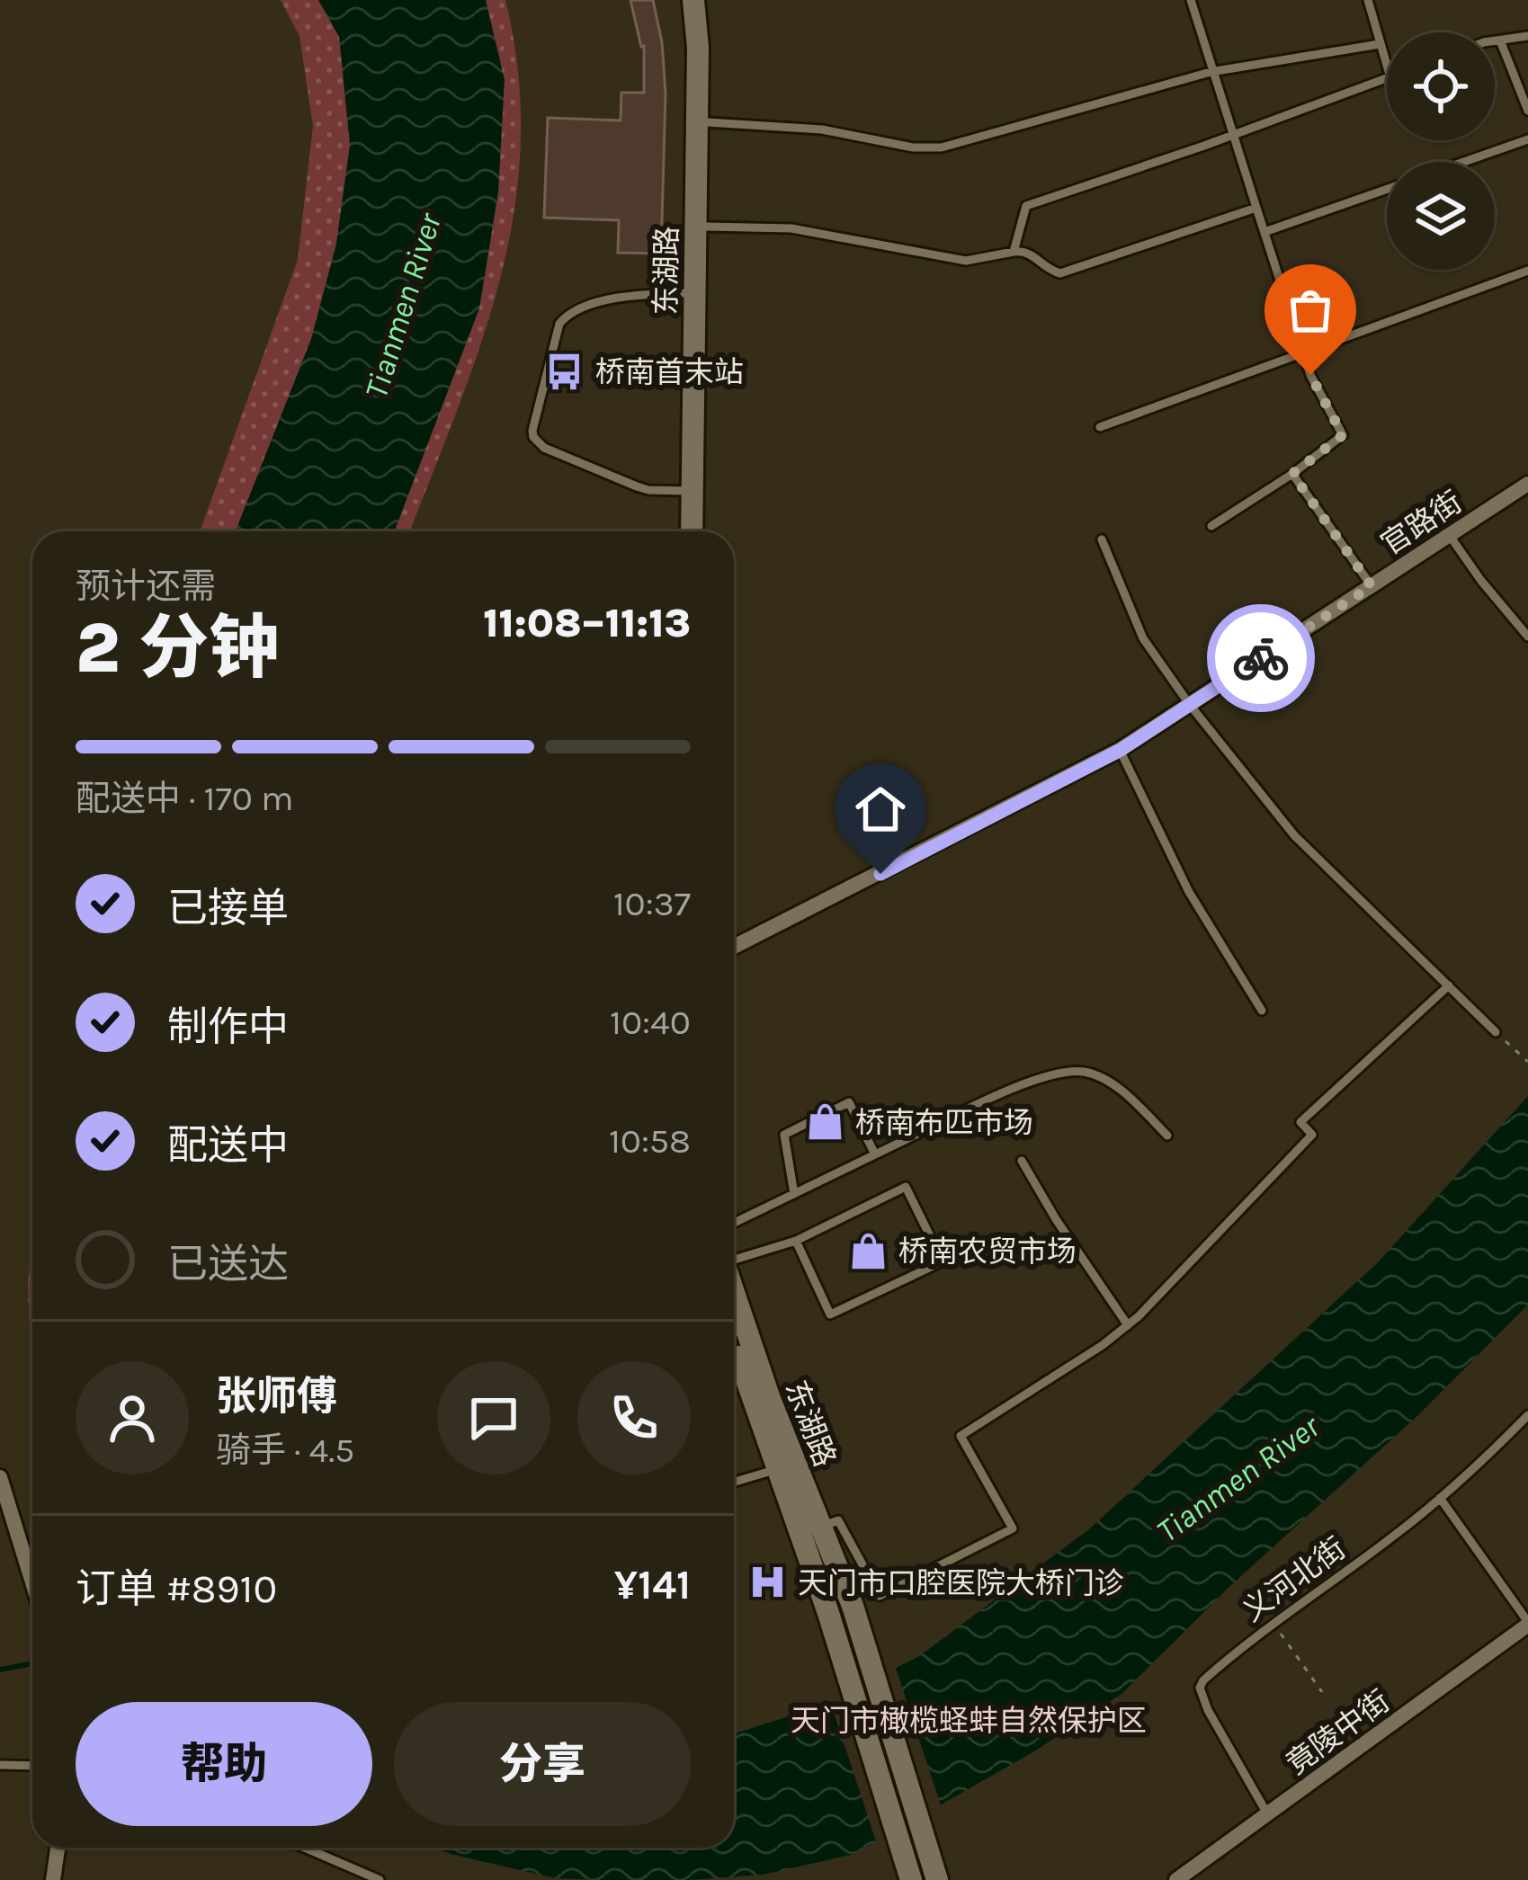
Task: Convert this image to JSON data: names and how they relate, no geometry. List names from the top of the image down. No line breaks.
{"streets":{"main road":["东湖路"],"street":["官路街","竟陵中街"],"lane":["义河北街"]},"crossings":[["义河北街","竟陵中街"]],"water":["Tianmen River"],"parks":["天门市橄榄蛏蚌自然保护区"],"places":{"bus stop":["桥南首末站"],"shop":["桥南布匹市场","桥南农贸市场"],"hospital":["天门市口腔医院大桥门诊"]},"page":{"heading":["2 分钟","预计还需","11:08–11:13"],"panel":["张师傅","骑手 · 4.5","订单 #8910","¥141"],"bar":"配送中 · 170 m","list":[["已接单","10:37"],["制作中","10:40"],["配送中","10:58"],"已送达"],"buttons":["帮助","分享"]}}
